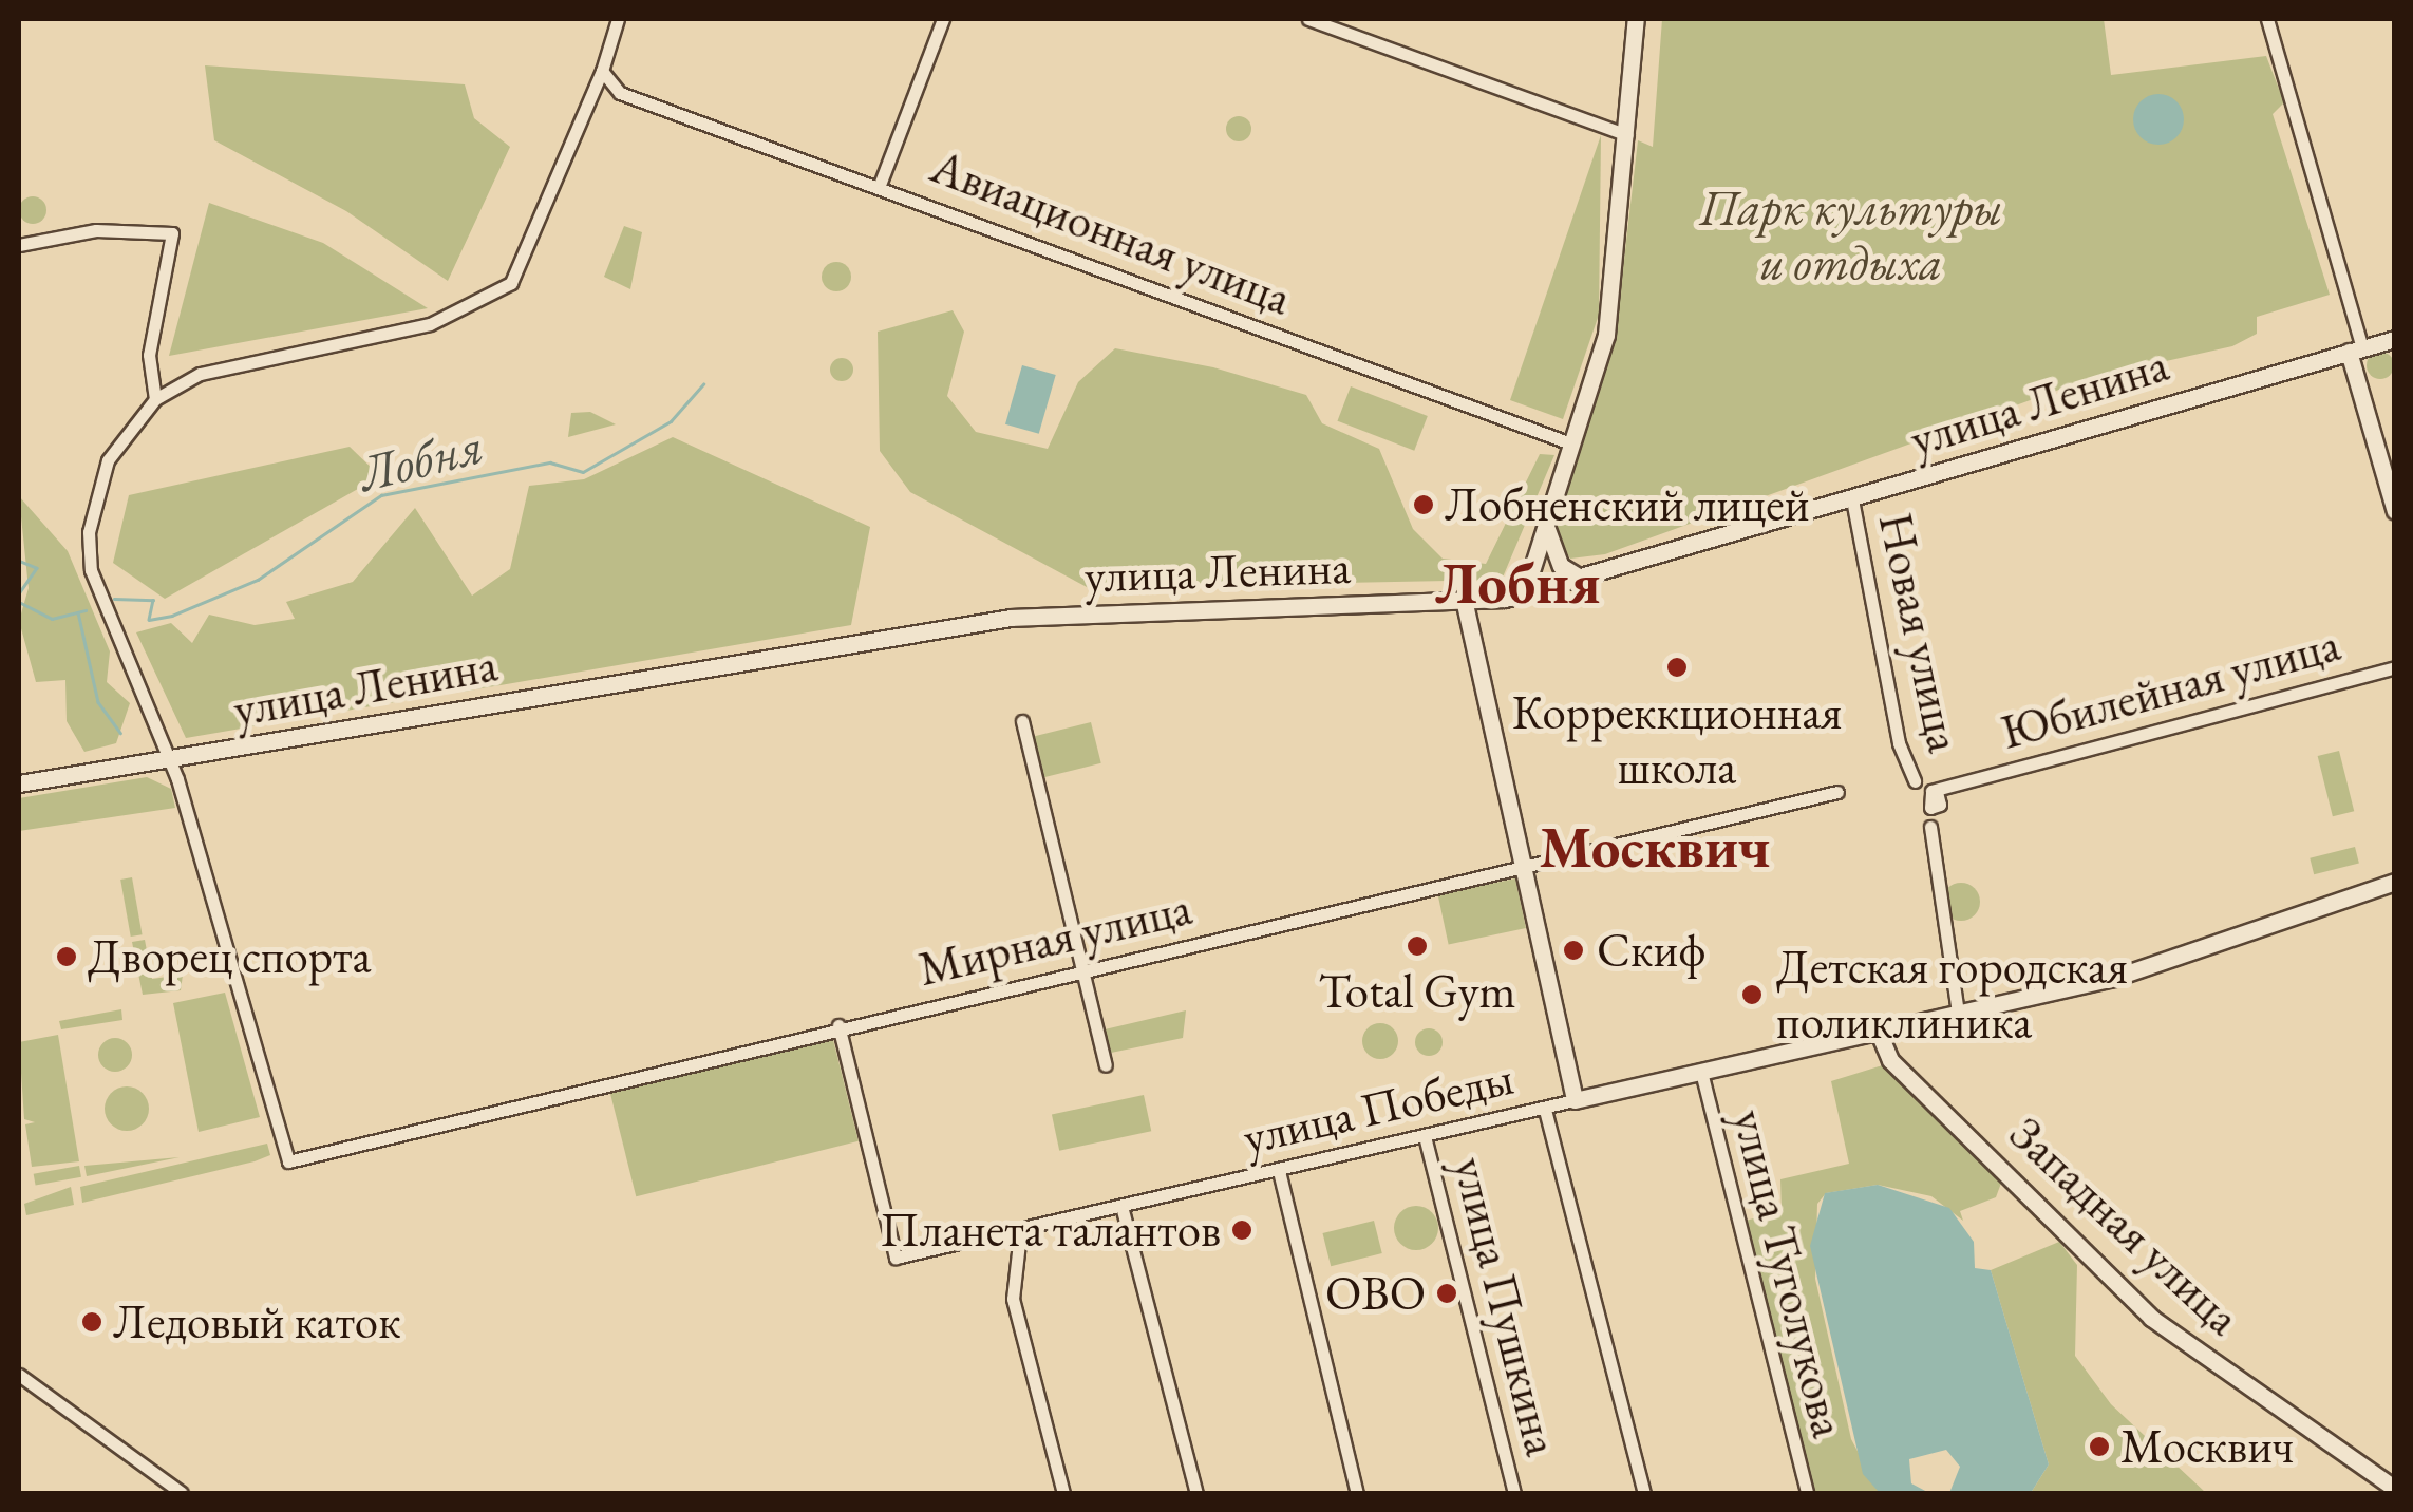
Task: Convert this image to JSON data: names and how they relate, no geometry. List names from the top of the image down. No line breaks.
{"streets":{"street":["Авиационная улица","улица Ленина","Новая улица","Юбилейная улица","Мирная улица","улица Победы","Западная улица","улица Туголукова","улица Пушкина"]},"crossings":[["улица Ленина","Новая улица"],["улица Ленина","Мирная улица"],["Новая улица","Юбилейная улица"],["Мирная улица","улица Победы"],["улица Победы","Западная улица"],["улица Победы","улица Туголукова"],["улица Победы","улица Пушкина"]],"districts":["Лобня","Москвич"],"water":["Лобня"],"parks":["Парк культуры и отдыха"],"places":["Лобненский лицей","Корреккционная школа","Total Gym","Скиф","Дворец спорта","Детская городская поликлиника","Планета талантов","ОВО","Ледовый каток","Москвич"]}
